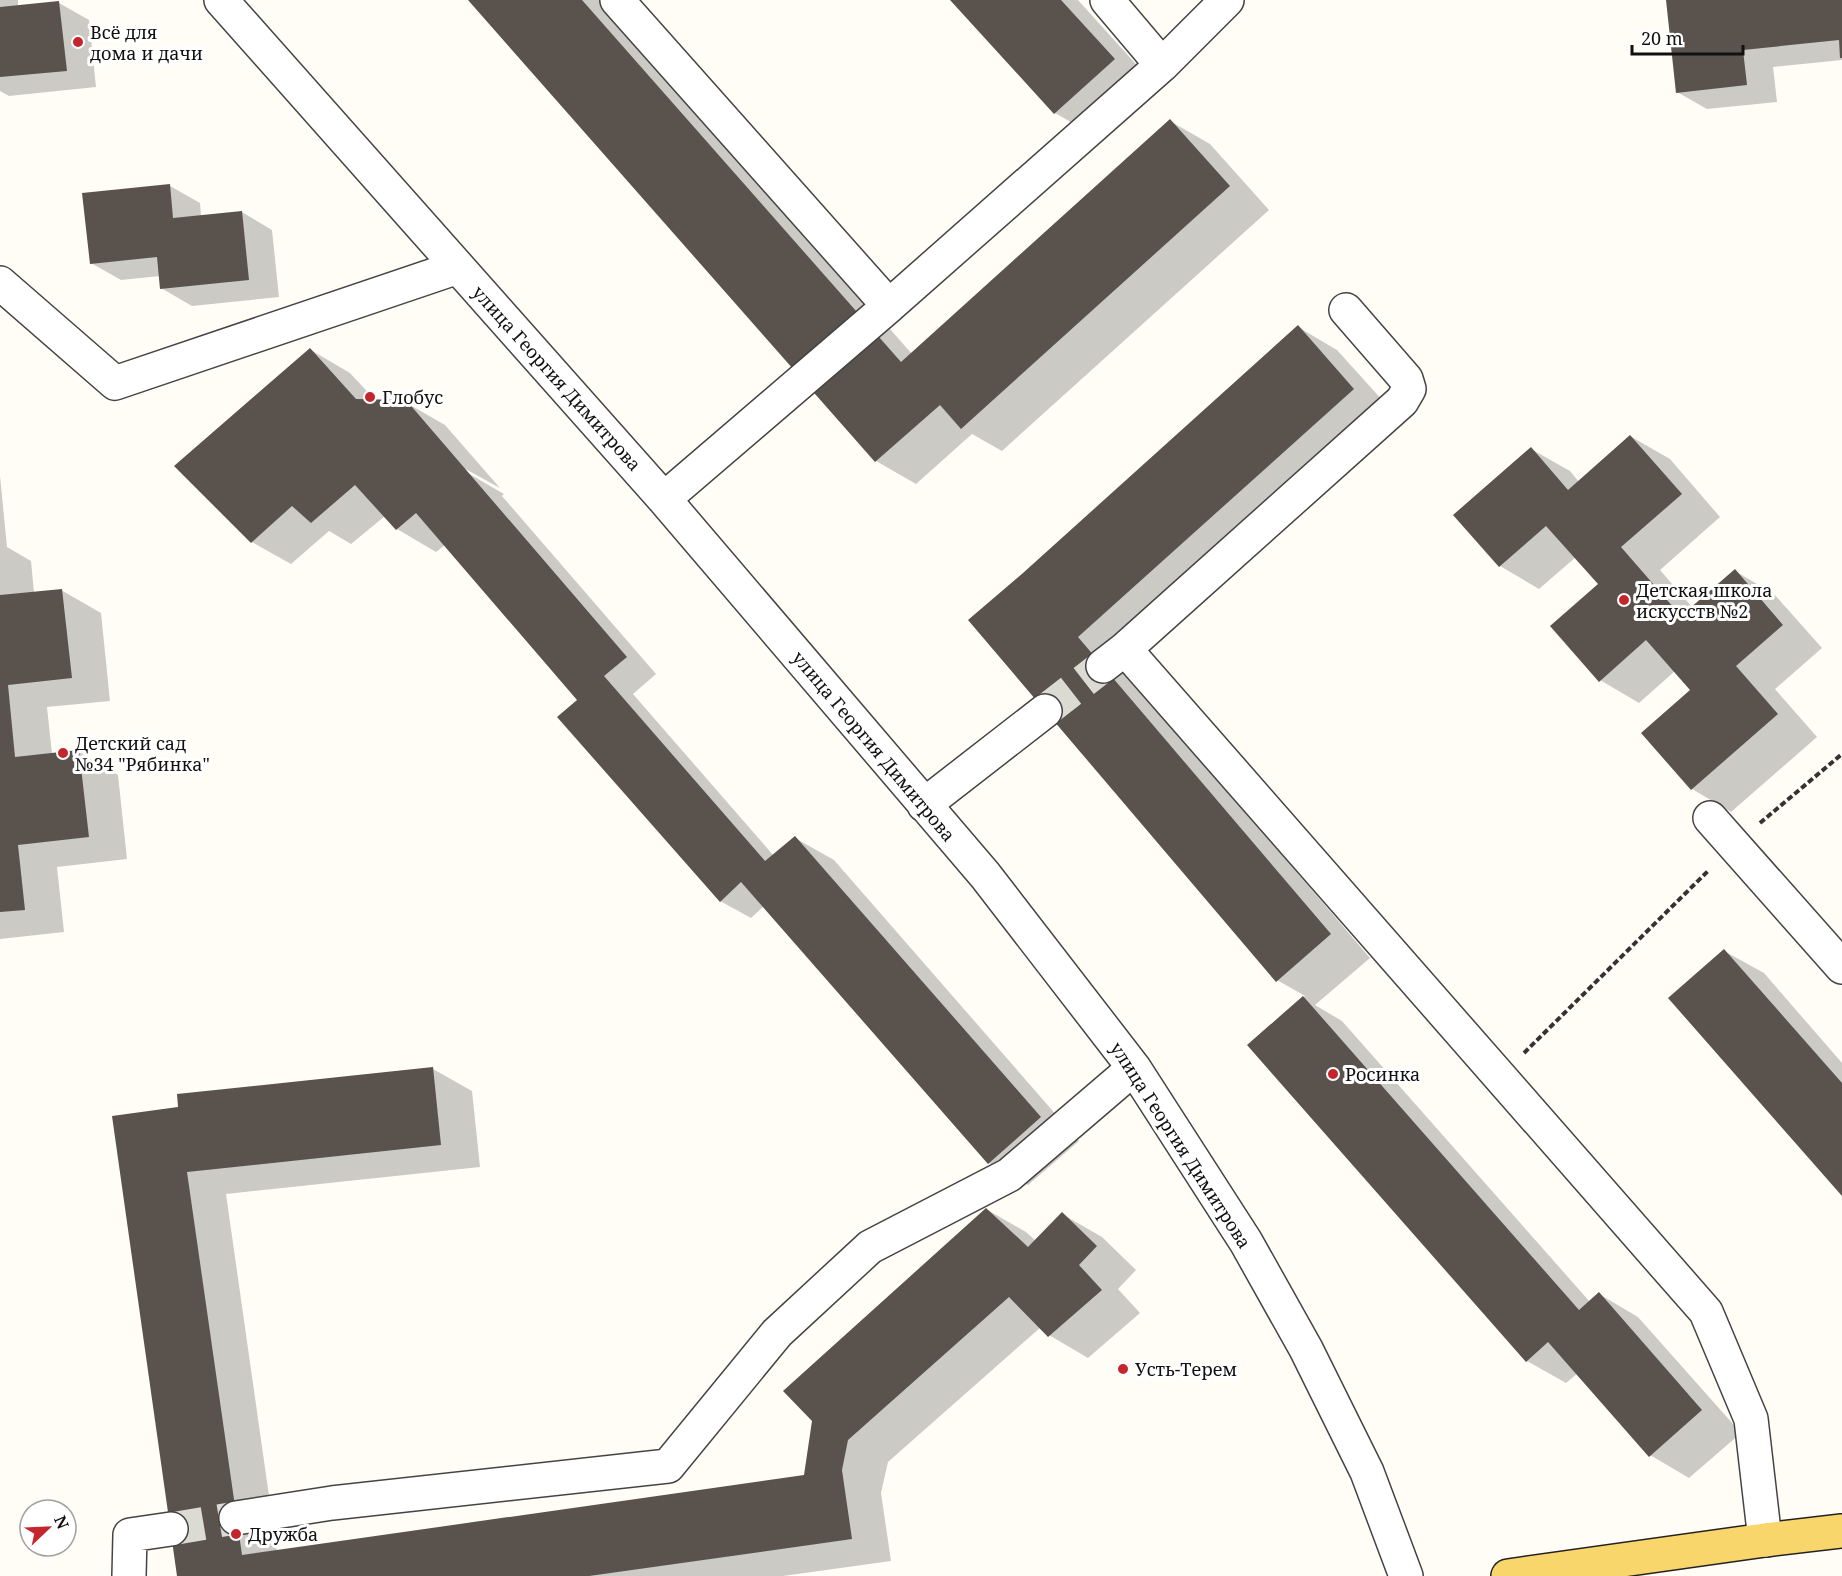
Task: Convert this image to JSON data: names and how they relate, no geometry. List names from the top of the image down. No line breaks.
{"streets":{"street":["улица Георгия Димитрова"]},"places":["Всё для дома и дачи","Глобус","Детская школа искусств №2","Детский сад №34 \"Рябинка\"","Росинка","Усть-Терем","Дружба"],"scale_bar":"20 m","north":"top right"}
